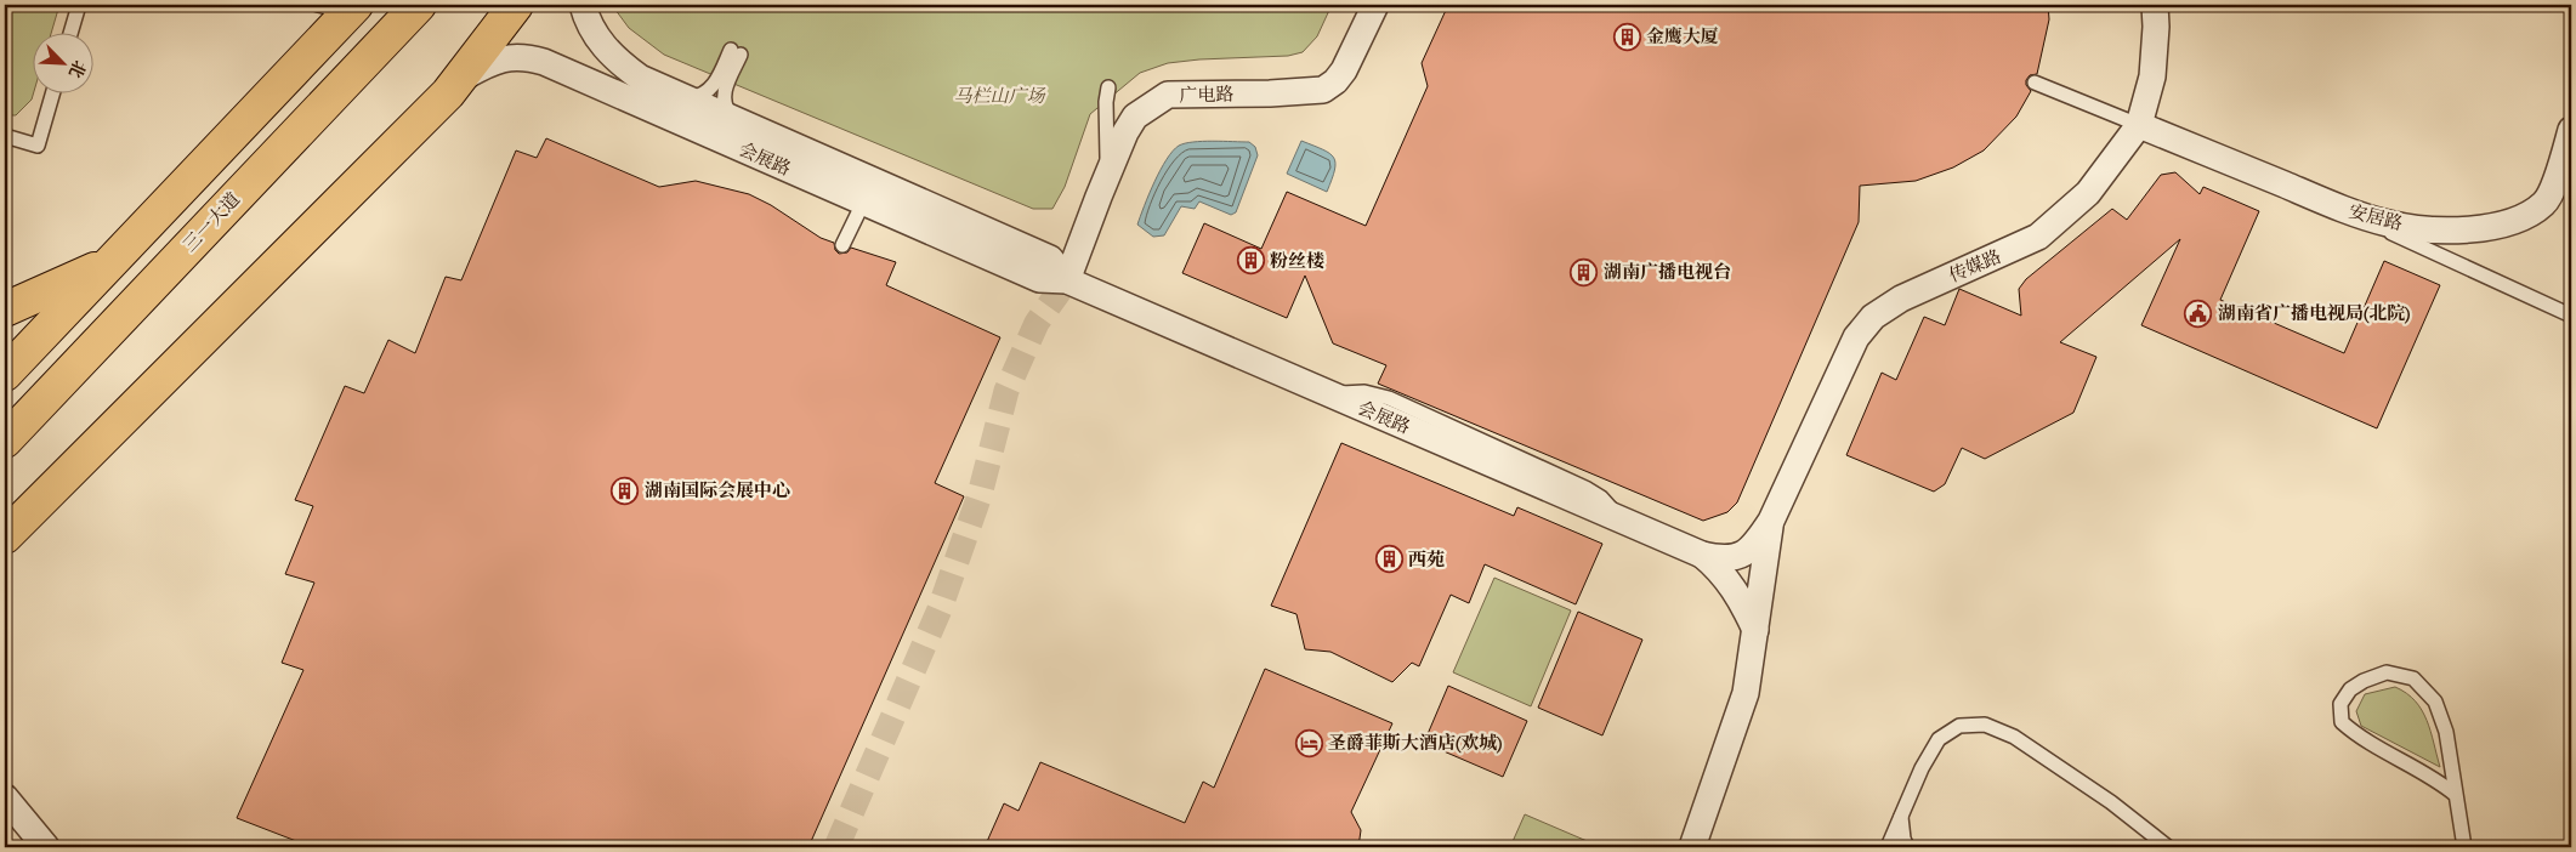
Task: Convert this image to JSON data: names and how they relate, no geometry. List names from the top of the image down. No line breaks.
{"streets":{"highway":["三一大道"],"street":["广电路","会展路","安居路","传媒路"]},"crossings":[["广电路","会展路"],["安居路","传媒路"]],"parks":["马栏山广场"],"places":{"building":["金鹰大厦","粉丝楼","湖南广播电视台","湖南国际会展中心","西苑"],"public building":["湖南省广播电视局(北院)"],"hotel":["圣爵菲斯大酒店(欢城)"]},"north":"bottom right"}
